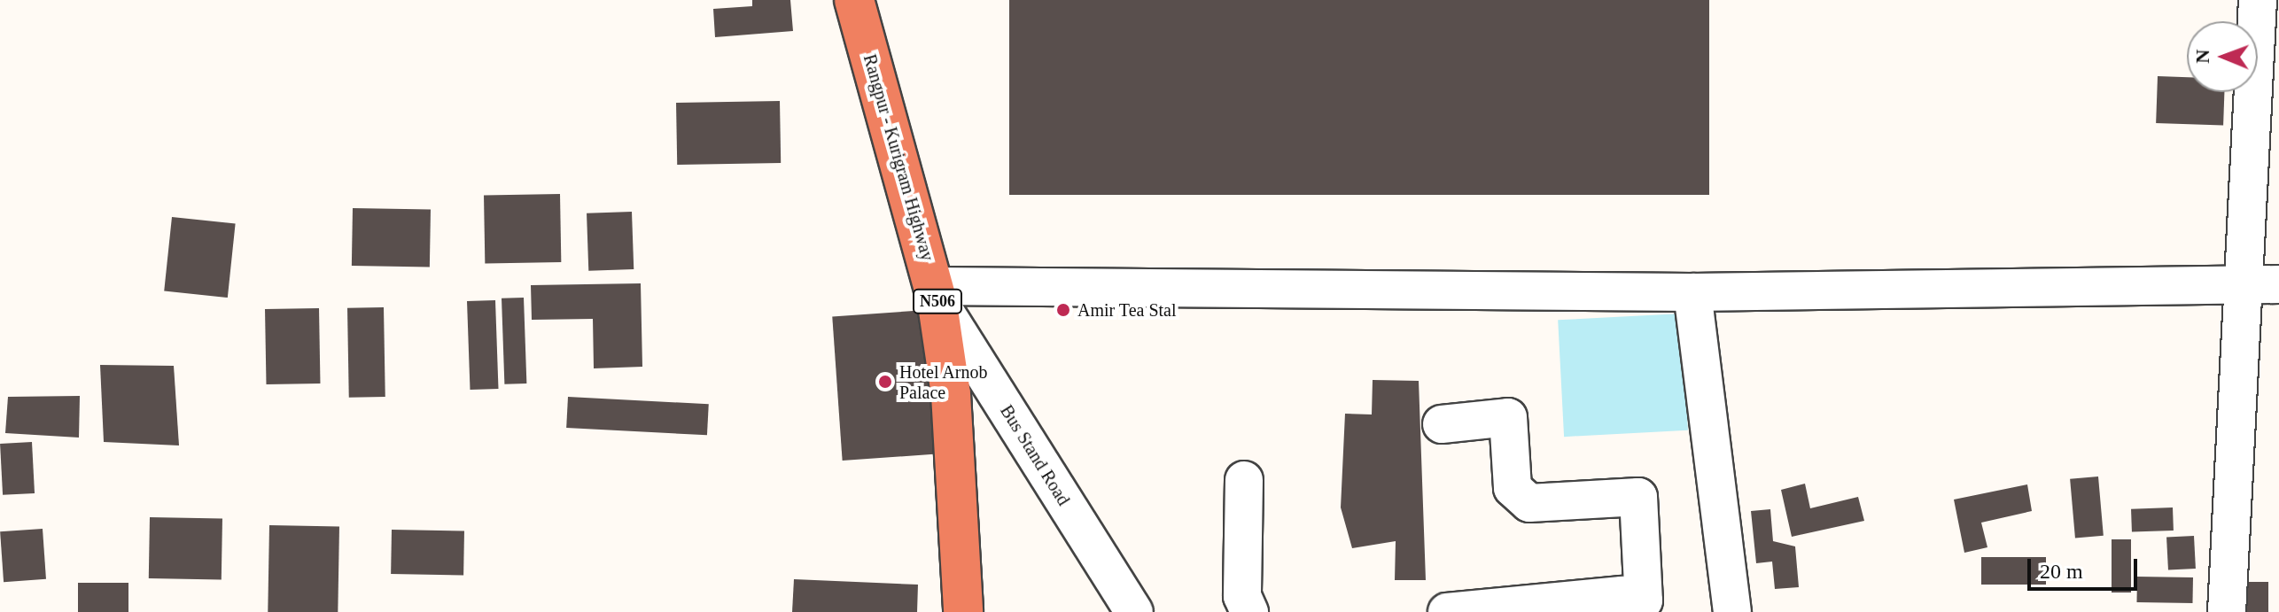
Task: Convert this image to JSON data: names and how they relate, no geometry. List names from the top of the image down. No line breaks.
{"streets":{"highway":["Rangpur - Kurigram Highway","N506"],"street":["Bus Stand Road"]},"crossings":[["Rangpur - Kurigram Highway","Bus Stand Road"]],"places":["Amir Tea Stal","Hotel Arnob Palace"],"scale_bar":"20 m","north":"left"}
